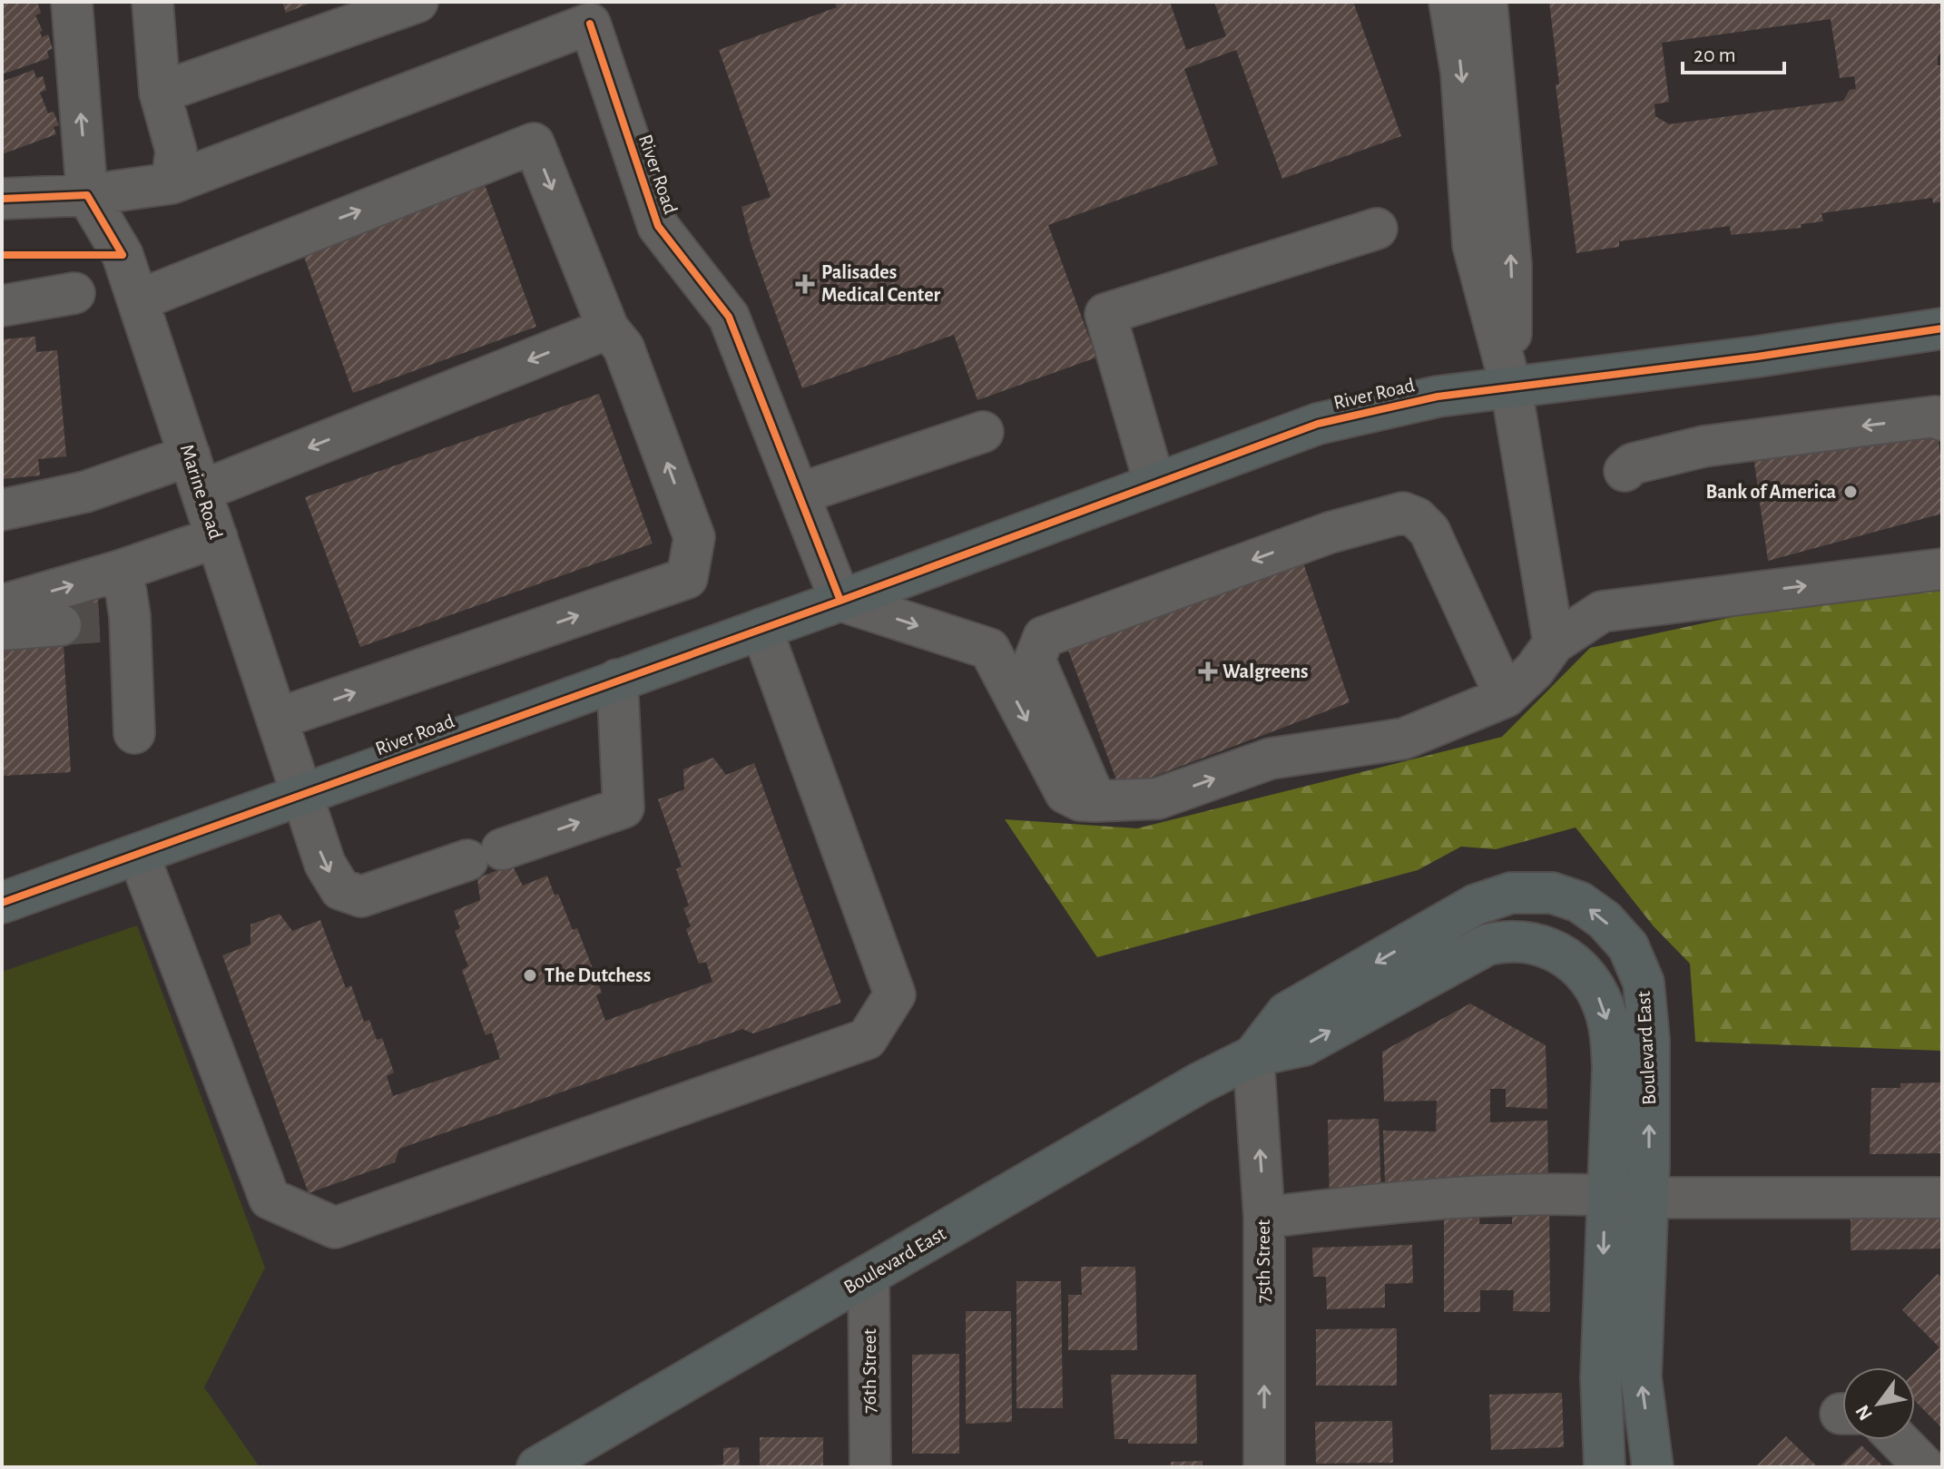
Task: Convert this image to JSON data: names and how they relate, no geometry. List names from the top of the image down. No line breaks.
{"streets":{"main road":["River Road","Boulevard East"],"street":["Marine Road","75th Street","76th Street"]},"crossings":[["River Road","Marine Road"],["Boulevard East","75th Street"],["Boulevard East","76th Street"]],"one_way":["75th Street"],"places":{"health":["Palisades Medical Center","Walgreens"],"other":["Bank of America","The Dutchess"]},"scale_bar":"20 m","north":"bottom left"}
